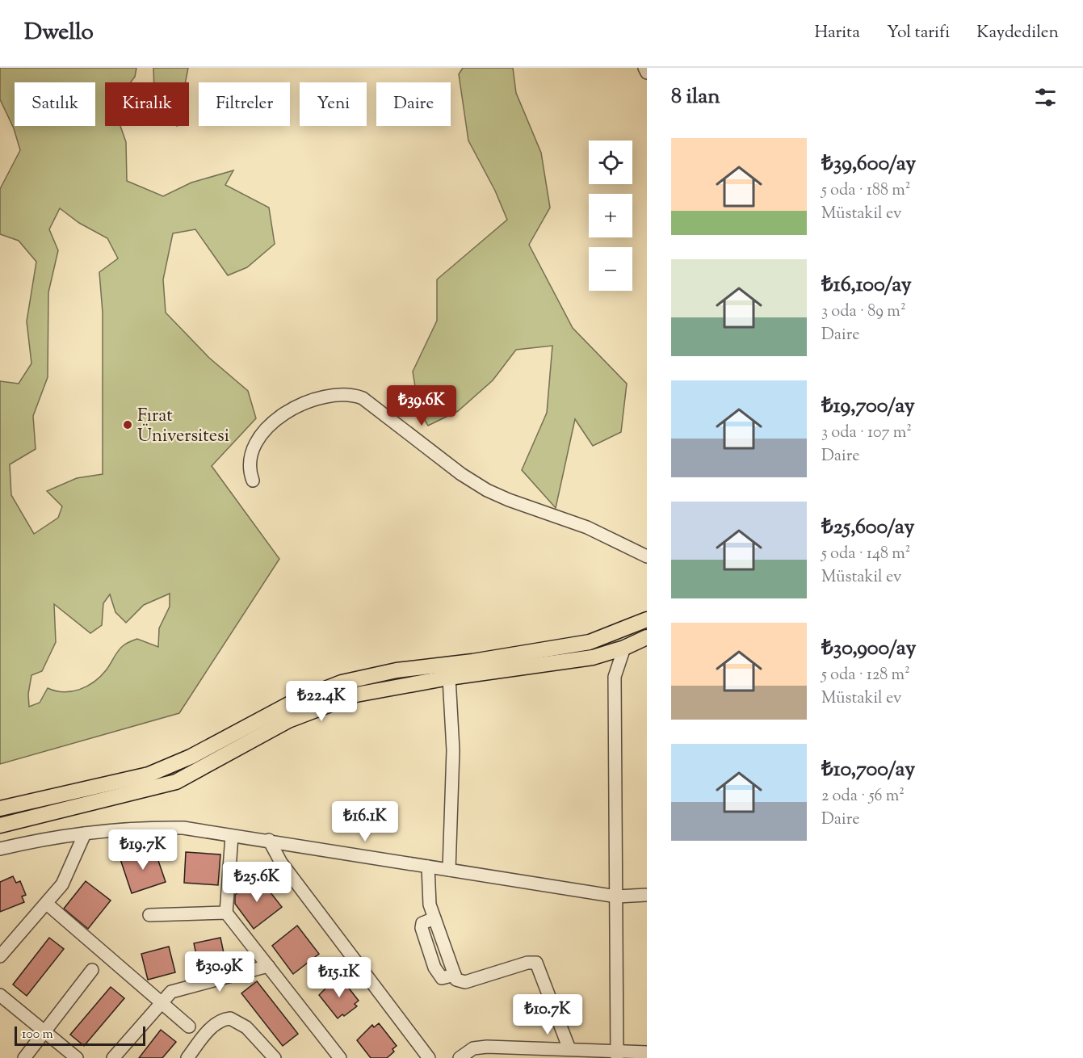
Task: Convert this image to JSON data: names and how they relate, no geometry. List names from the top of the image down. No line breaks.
{"places":["Fırat Üniversitesi"],"scale_bar":"100 m","page":{"header":"Dwello","nav":["Harita","Yol tarifi","Kaydedilen"],"heading":"8 ilan","chip":["Satılık","Kiralık","Filtreler","Yeni","Daire"],"list":[{"name":"₺39,600/ay","note":"5 oda · 188 m² · Müstakil ev"},{"name":"₺16,100/ay","note":"3 oda · 89 m² · Daire"},{"name":"₺19,700/ay","note":"3 oda · 107 m² · Daire"},{"name":"₺25,600/ay","note":"5 oda · 148 m² · Müstakil ev"},{"name":"₺30,900/ay","note":"5 oda · 128 m² · Müstakil ev"},{"name":"₺10,700/ay","note":"2 oda · 56 m² · Daire"}],"map_buttons":["+","−"],"price":["₺39.6K","₺22.4K","₺16.1K","₺19.7K","₺25.6K","₺30.9K","₺15.1K","₺10.7K"],"scale":"100 m"}}
